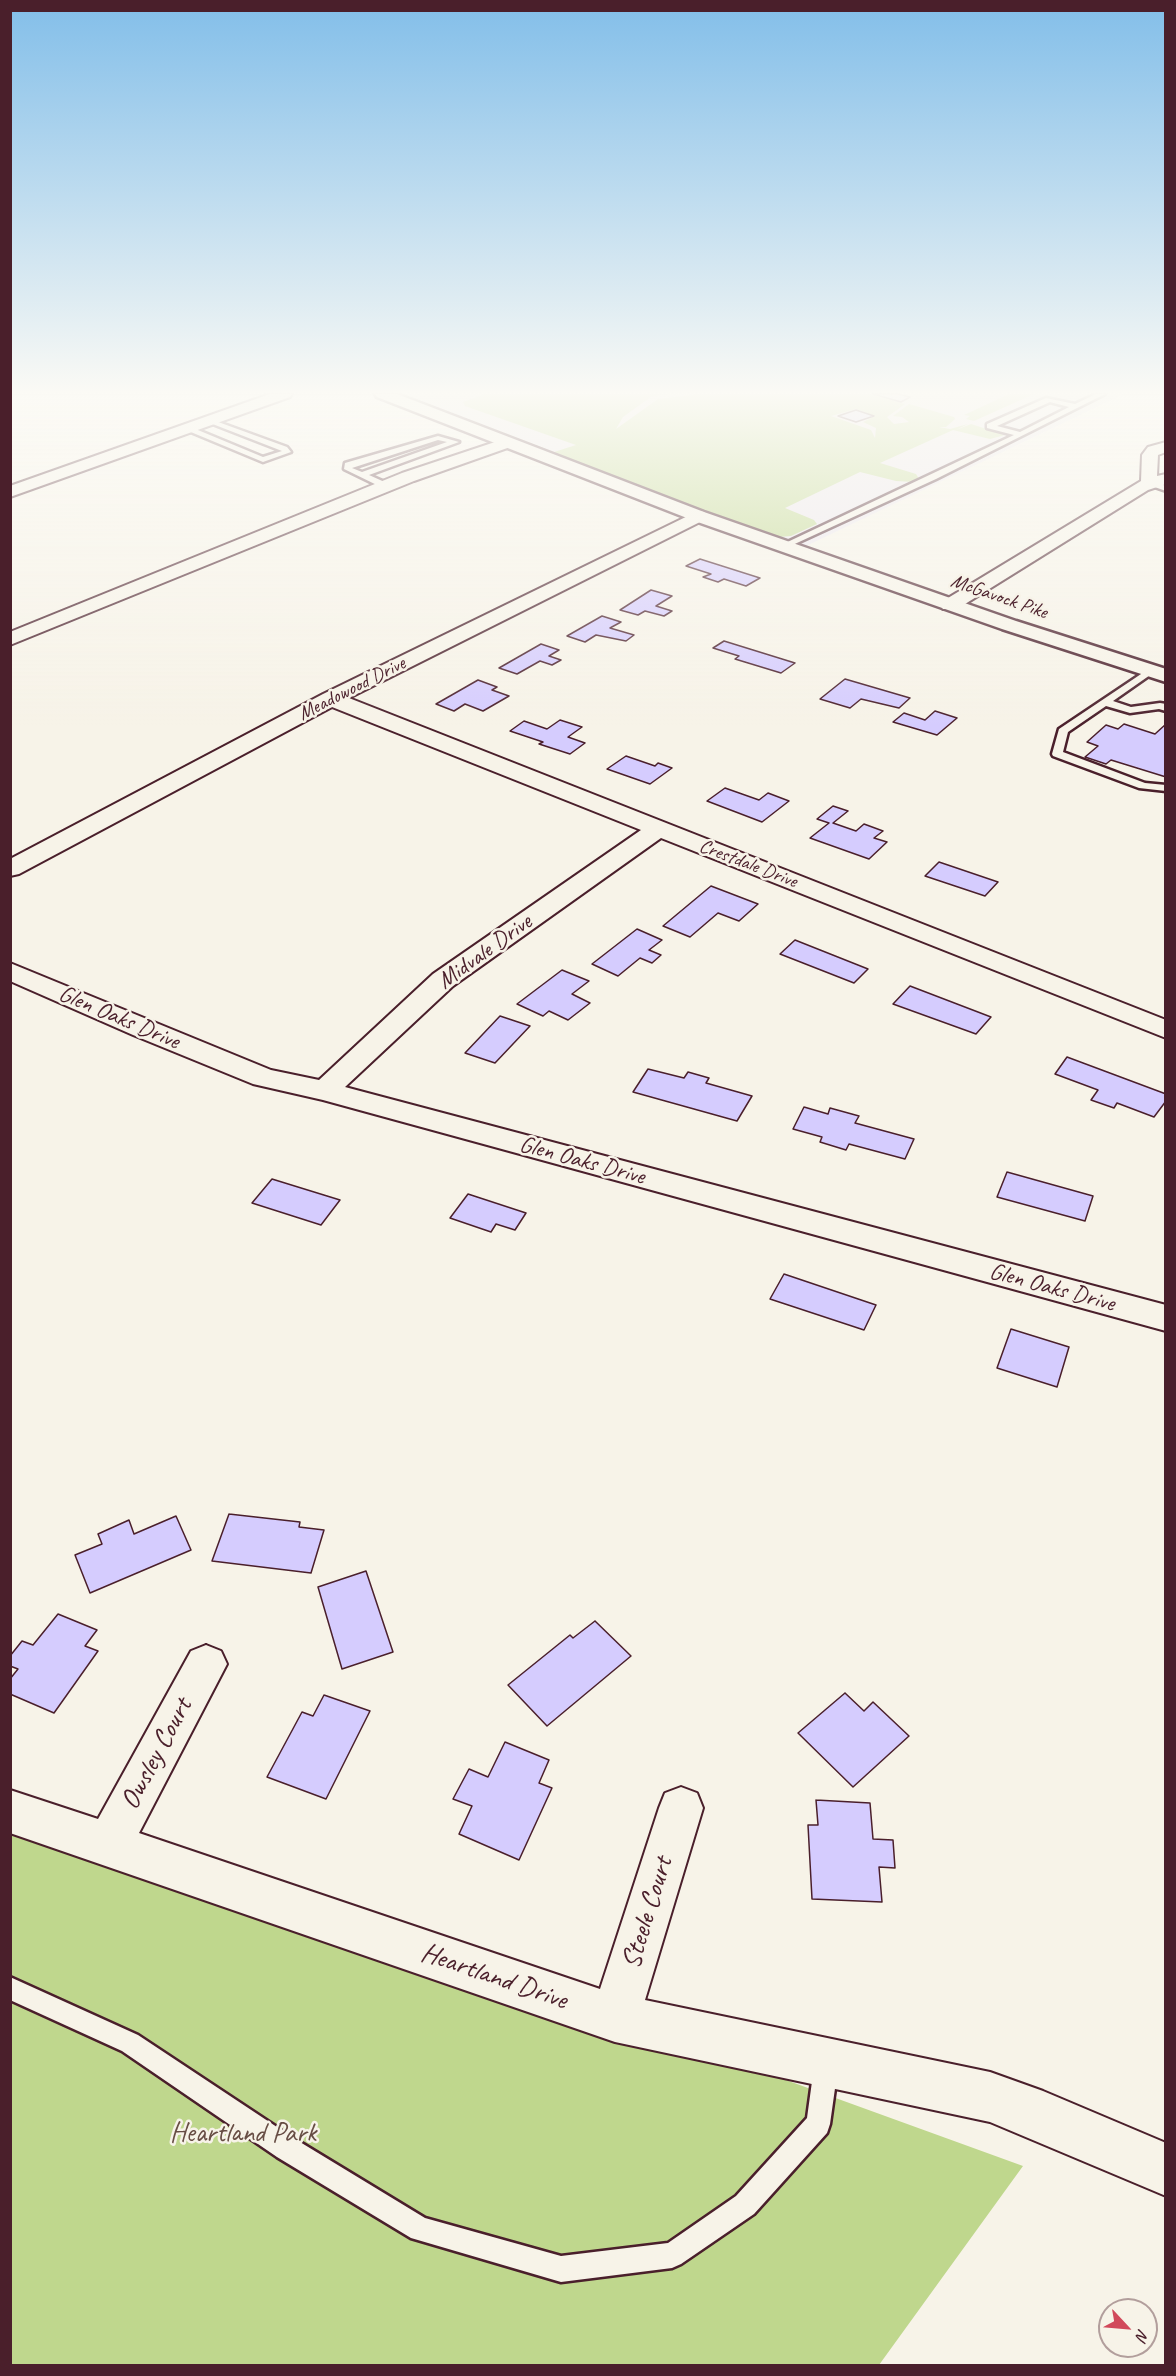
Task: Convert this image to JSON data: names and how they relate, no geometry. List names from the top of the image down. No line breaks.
{"streets":{"main road":["McGavock Pike"],"street":["Meadowood Drive","Crestdale Drive","Midvale Drive","Glen Oaks Drive","Owsley Court","Steele Court","Heartland Drive"]},"crossings":[["McGavock Pike","Meadowood Drive"],["Meadowood Drive","Crestdale Drive"],["Crestdale Drive","Midvale Drive"],["Midvale Drive","Glen Oaks Drive"],["Owsley Court","Heartland Drive"],["Steele Court","Heartland Drive"]],"parks":["Heartland Park"],"north":"bottom right"}
